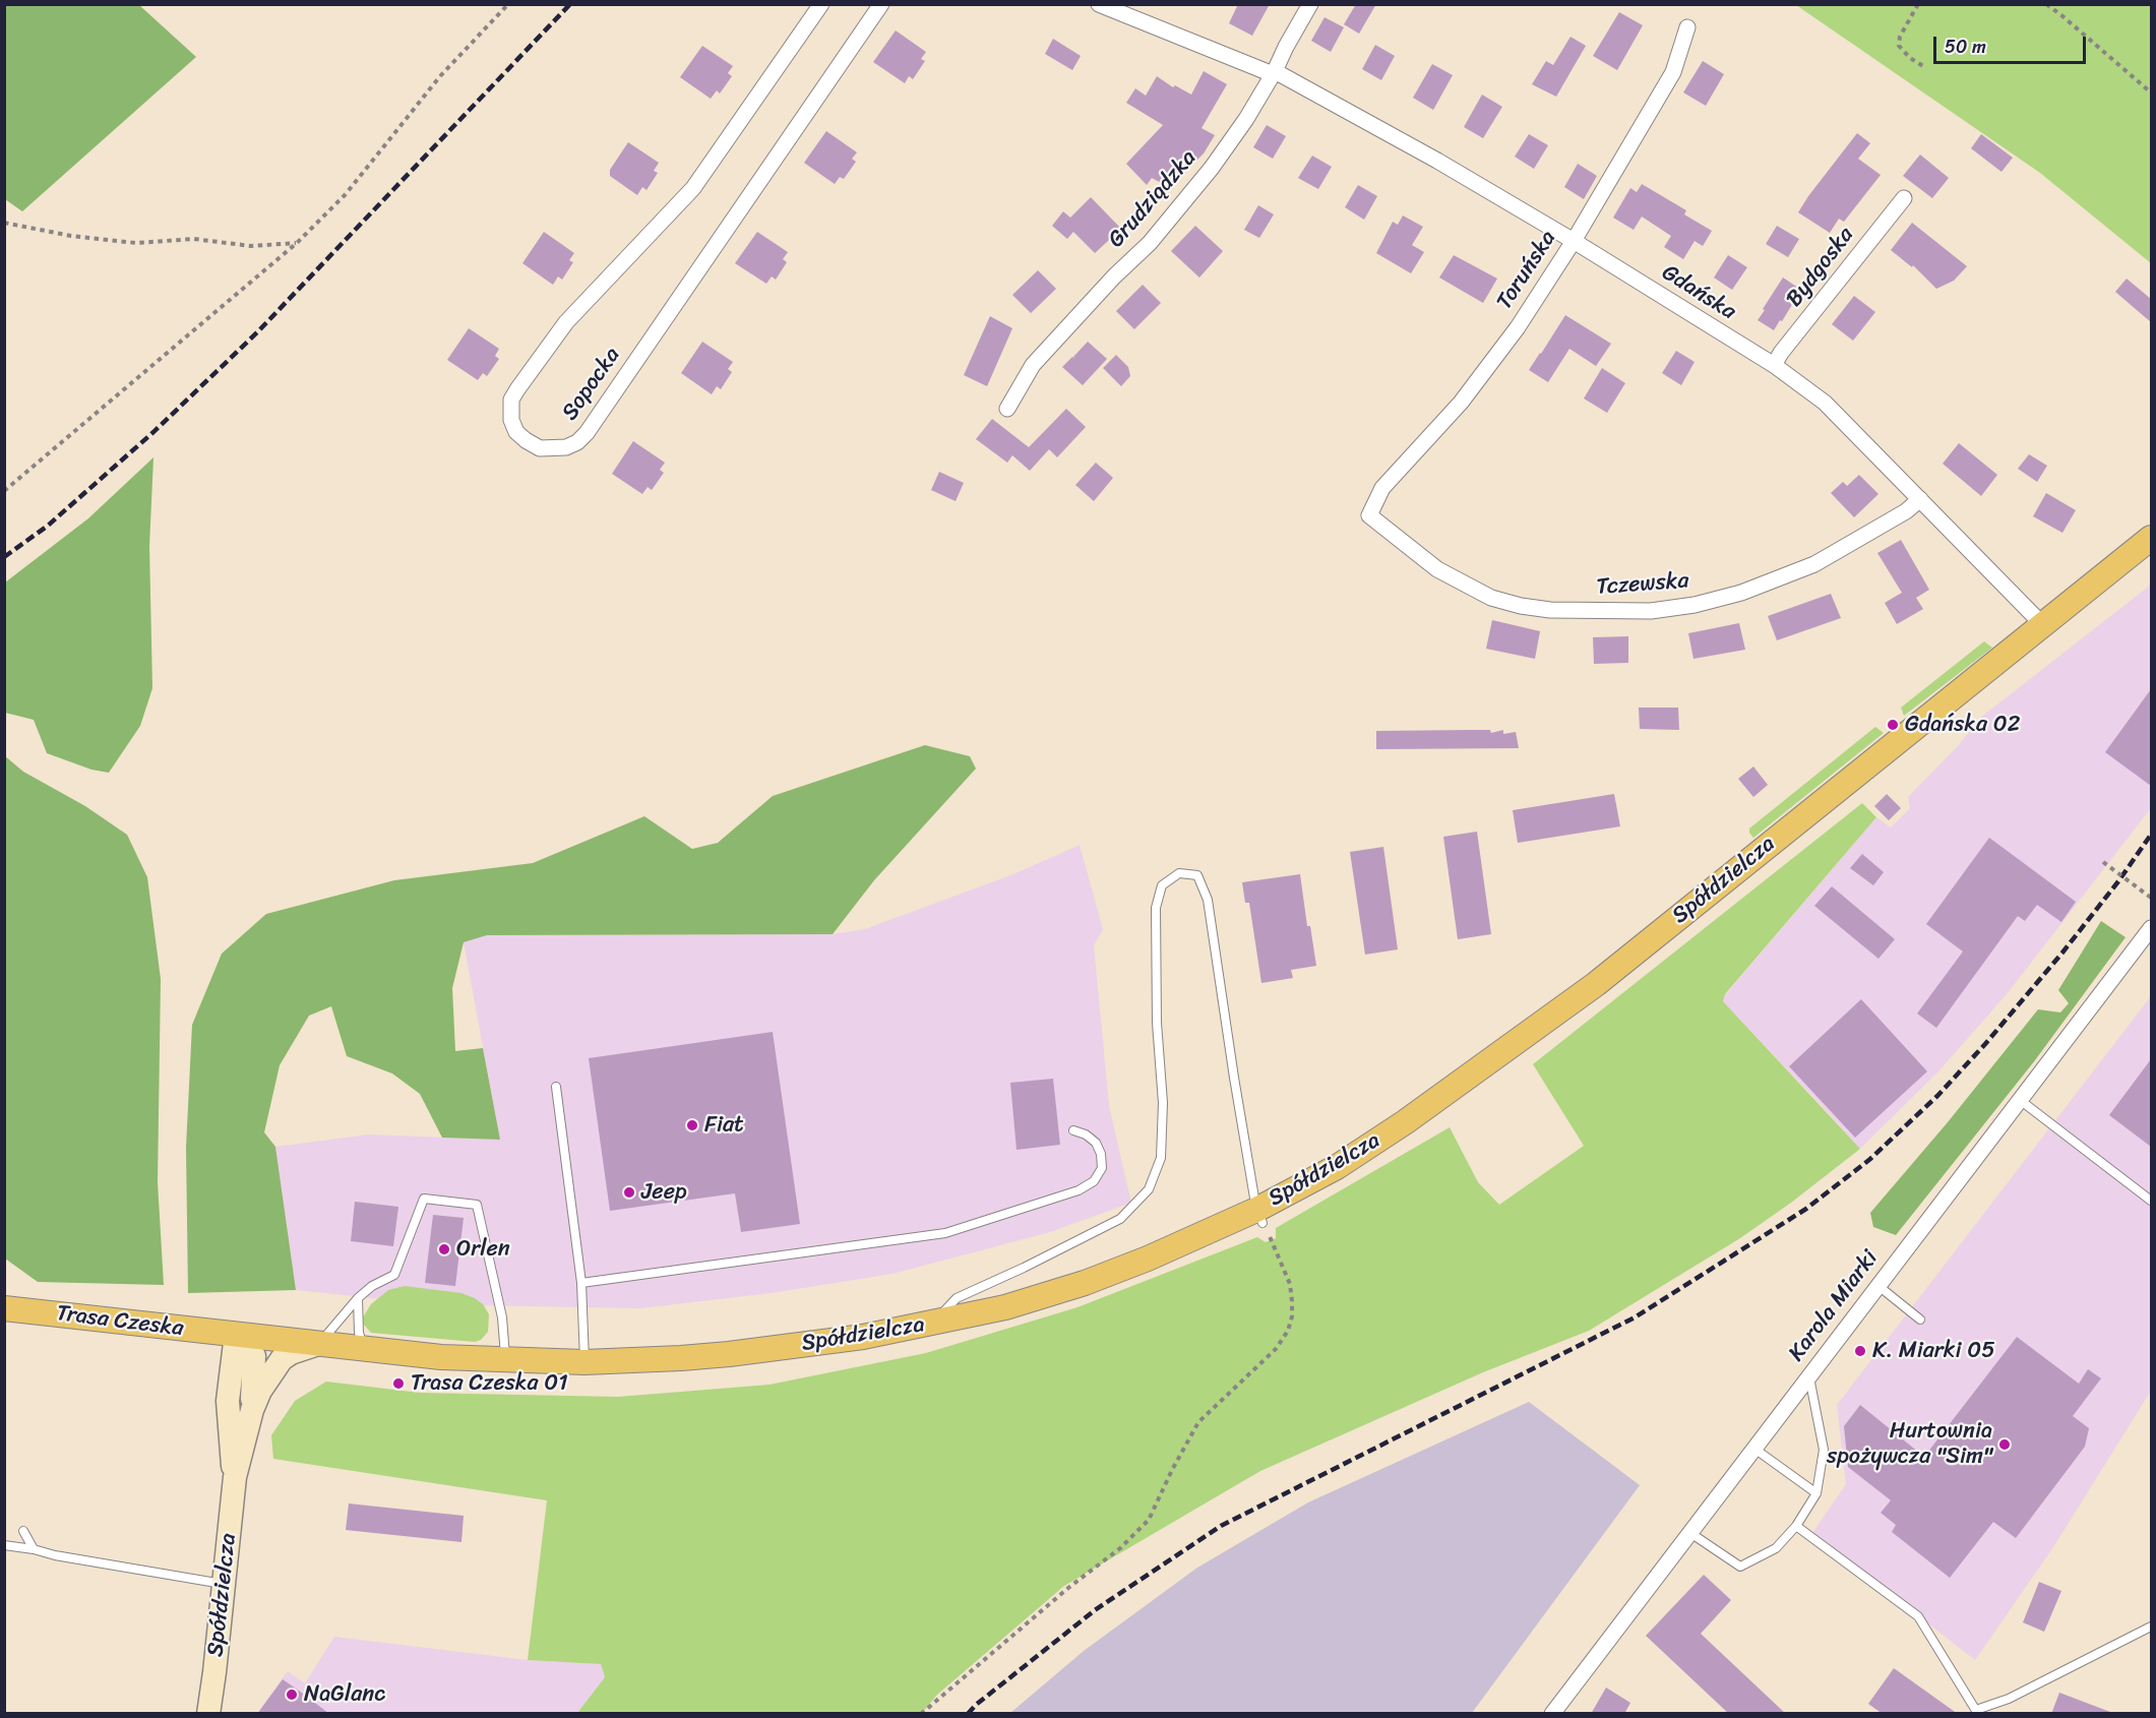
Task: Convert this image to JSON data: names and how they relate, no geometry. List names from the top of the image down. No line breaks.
{"streets":{"main road":["Spółdzielcza","Trasa Czeska"],"street":["Grudziądzka","Bydgoska","Toruńska","Gdańska","Sopocka","Tczewska","Karola Miarki"]},"crossings":[["Grudziądzka","Gdańska"],["Bydgoska","Gdańska"],["Toruńska","Gdańska"],["Toruńska","Tczewska"],["Gdańska","Tczewska"],["Gdańska","Spółdzielcza"],["Spółdzielcza","Trasa Czeska"]],"places":["Gdańska 02","Fiat","Jeep","Orlen","K. Miarki 05","Trasa Czeska 01","Hurtownia spożywcza \"Sim\"","NaGlanc"],"scale_bar":"50 m"}
